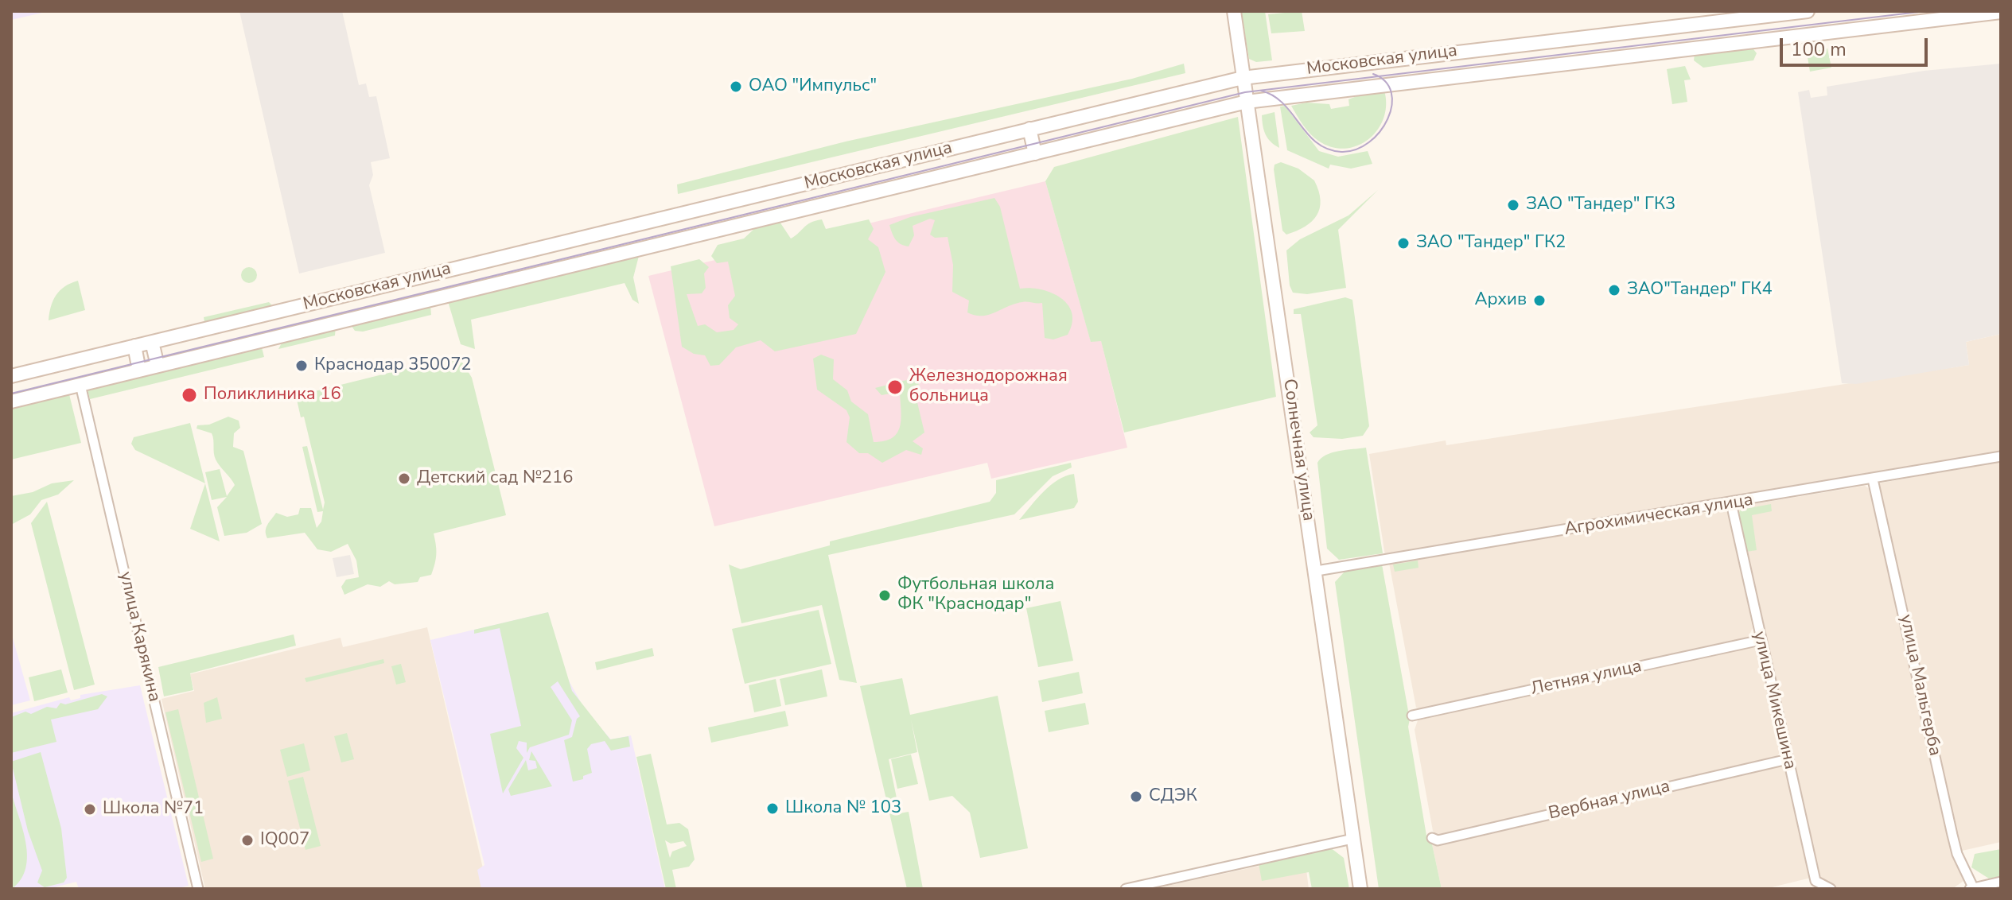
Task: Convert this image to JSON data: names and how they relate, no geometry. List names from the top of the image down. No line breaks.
{"streets":{"street":["Московская улица","Солнечная улица","Агрохимическая улица","улица Карякина","Летняя улица","улица Мальгерба","улица Микешина","Вербная улица"]},"crossings":[["Московская улица","Солнечная улица"],["Московская улица","улица Карякина"],["Солнечная улица","Агрохимическая улица"],["Агрохимическая улица","улица Мальгерба"],["Агрохимическая улица","улица Микешина"],["Летняя улица","улица Микешина"],["улица Микешина","Вербная улица"]],"places":["ОАО \"Импульс\"","ЗАО \"Тандер\" ГК3","ЗАО \"Тандер\" ГК2","ЗАО\"Тандер\" ГК4","Архив","Краснодар 350072","Железнодорожная больница","Поликлиника 16","Детский сад №216","Футбольная школа ФК \"Краснодар\"","СДЭК","Школа № 103","Школа №71","IQ007"],"scale_bar":"100 m"}
